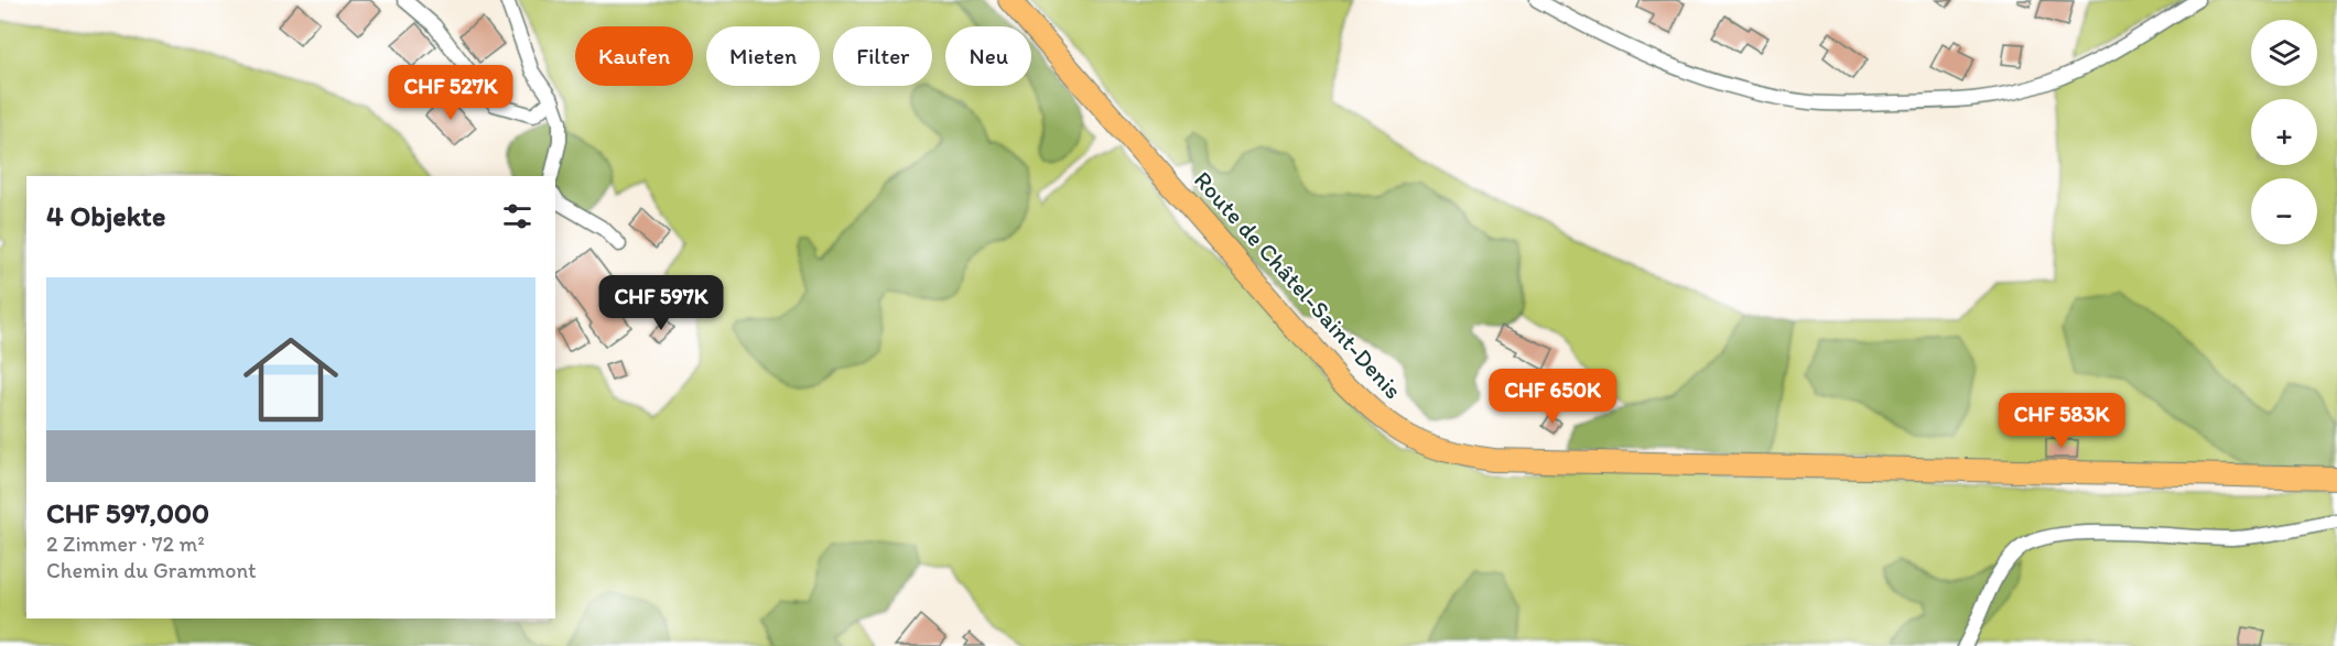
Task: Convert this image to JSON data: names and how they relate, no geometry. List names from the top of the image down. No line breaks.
{"streets":{"main road":["Route de Châtel-Saint-Denis"]},"page":{"map_buttons":["+","−"],"chip":["Kaufen","Mieten","Filter","Neu"],"price":["CHF 527K","CHF 597K","CHF 650K","CHF 583K"],"heading":"4 Objekte","list":[{"name":"CHF 597,000","note":"2 Zimmer · 72 m² · Chemin du Grammont"}]}}
